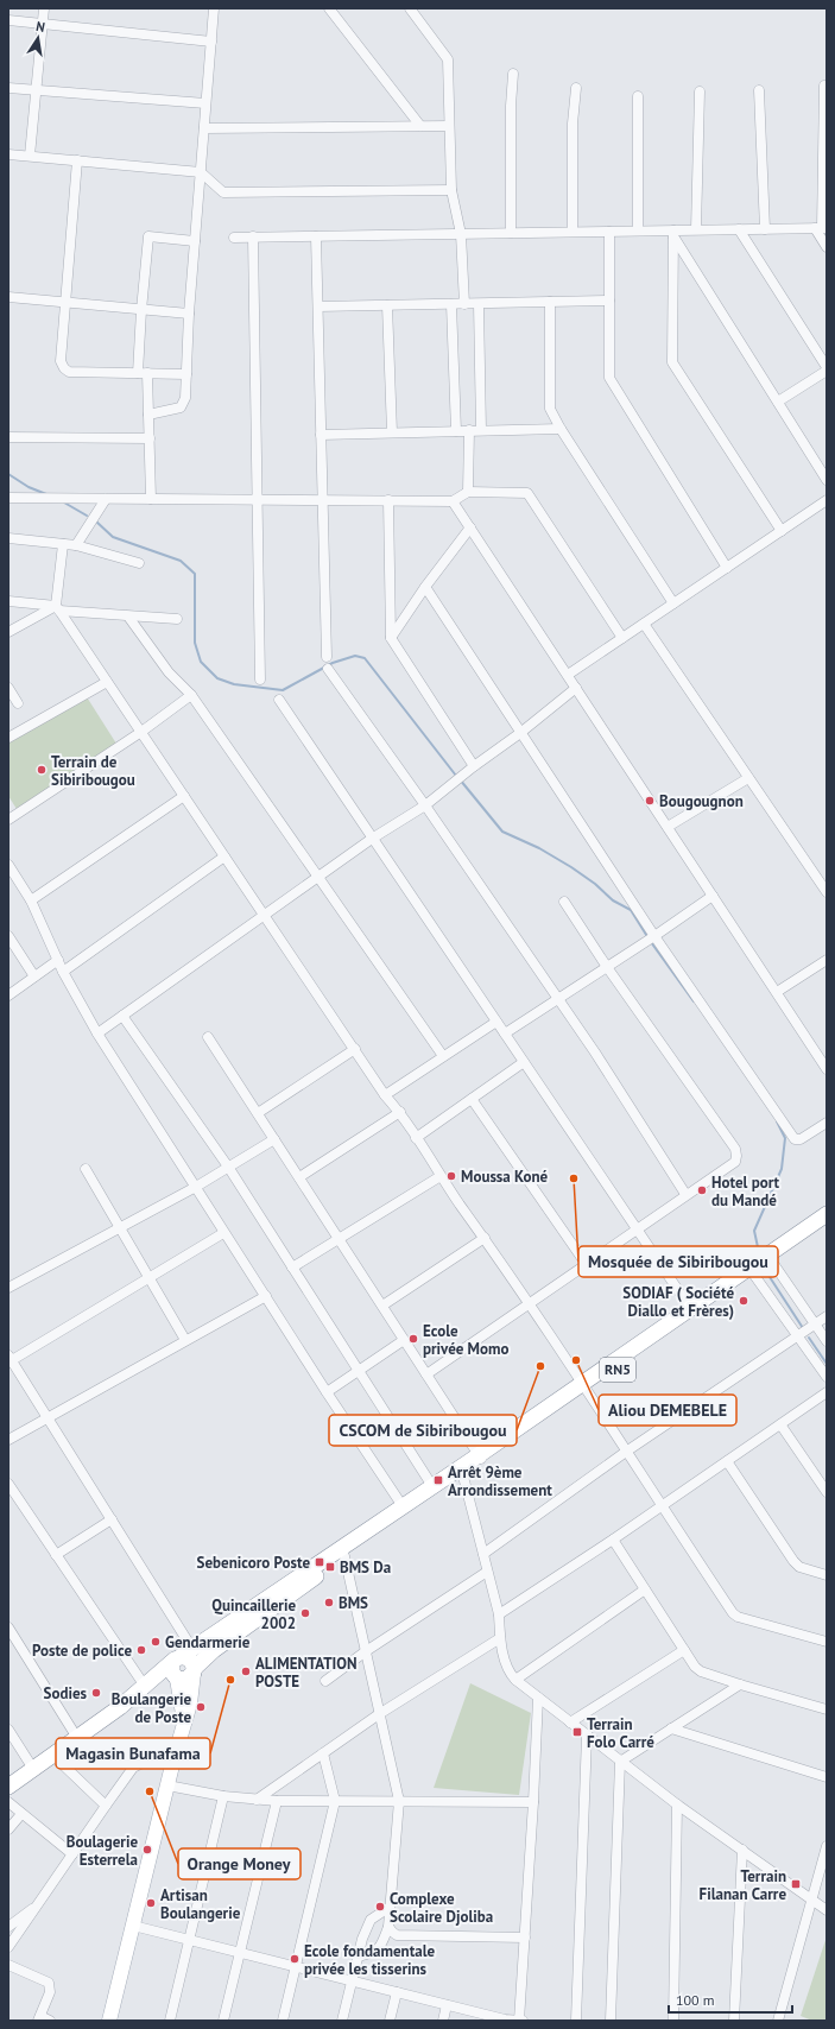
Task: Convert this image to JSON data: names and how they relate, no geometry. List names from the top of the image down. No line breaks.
{"streets":{"highway":["RN5"]},"places":{"other":["Terrain de Sibiribougou","Bougougnon","Moussa Koné","Mosquée de Sibiribougou","Hotel port du Mandé","SODIAF ( Société Diallo et Frères)","Ecole privée Momo","Aliou DEMEBELE","CSCOM de Sibiribougou","BMS","Quincaillerie 2002","Gendarmerie","Poste de police","ALIMENTATION POSTE","Magasin Bunafama","Sodies","Boulangerie de Poste","Orange Money","Boulagerie Esterrela","Artisan Boulangerie","Complexe Scolaire Djoliba","Ecole fondamentale privée les tisserins"],"transit":["Arrêt 9ème Arrondissement","Sebenicoro Poste","BMS Da","Terrain Folo Carré","Terrain Filanan Carre"]},"scale_bar":"100 m","north":"top"}
